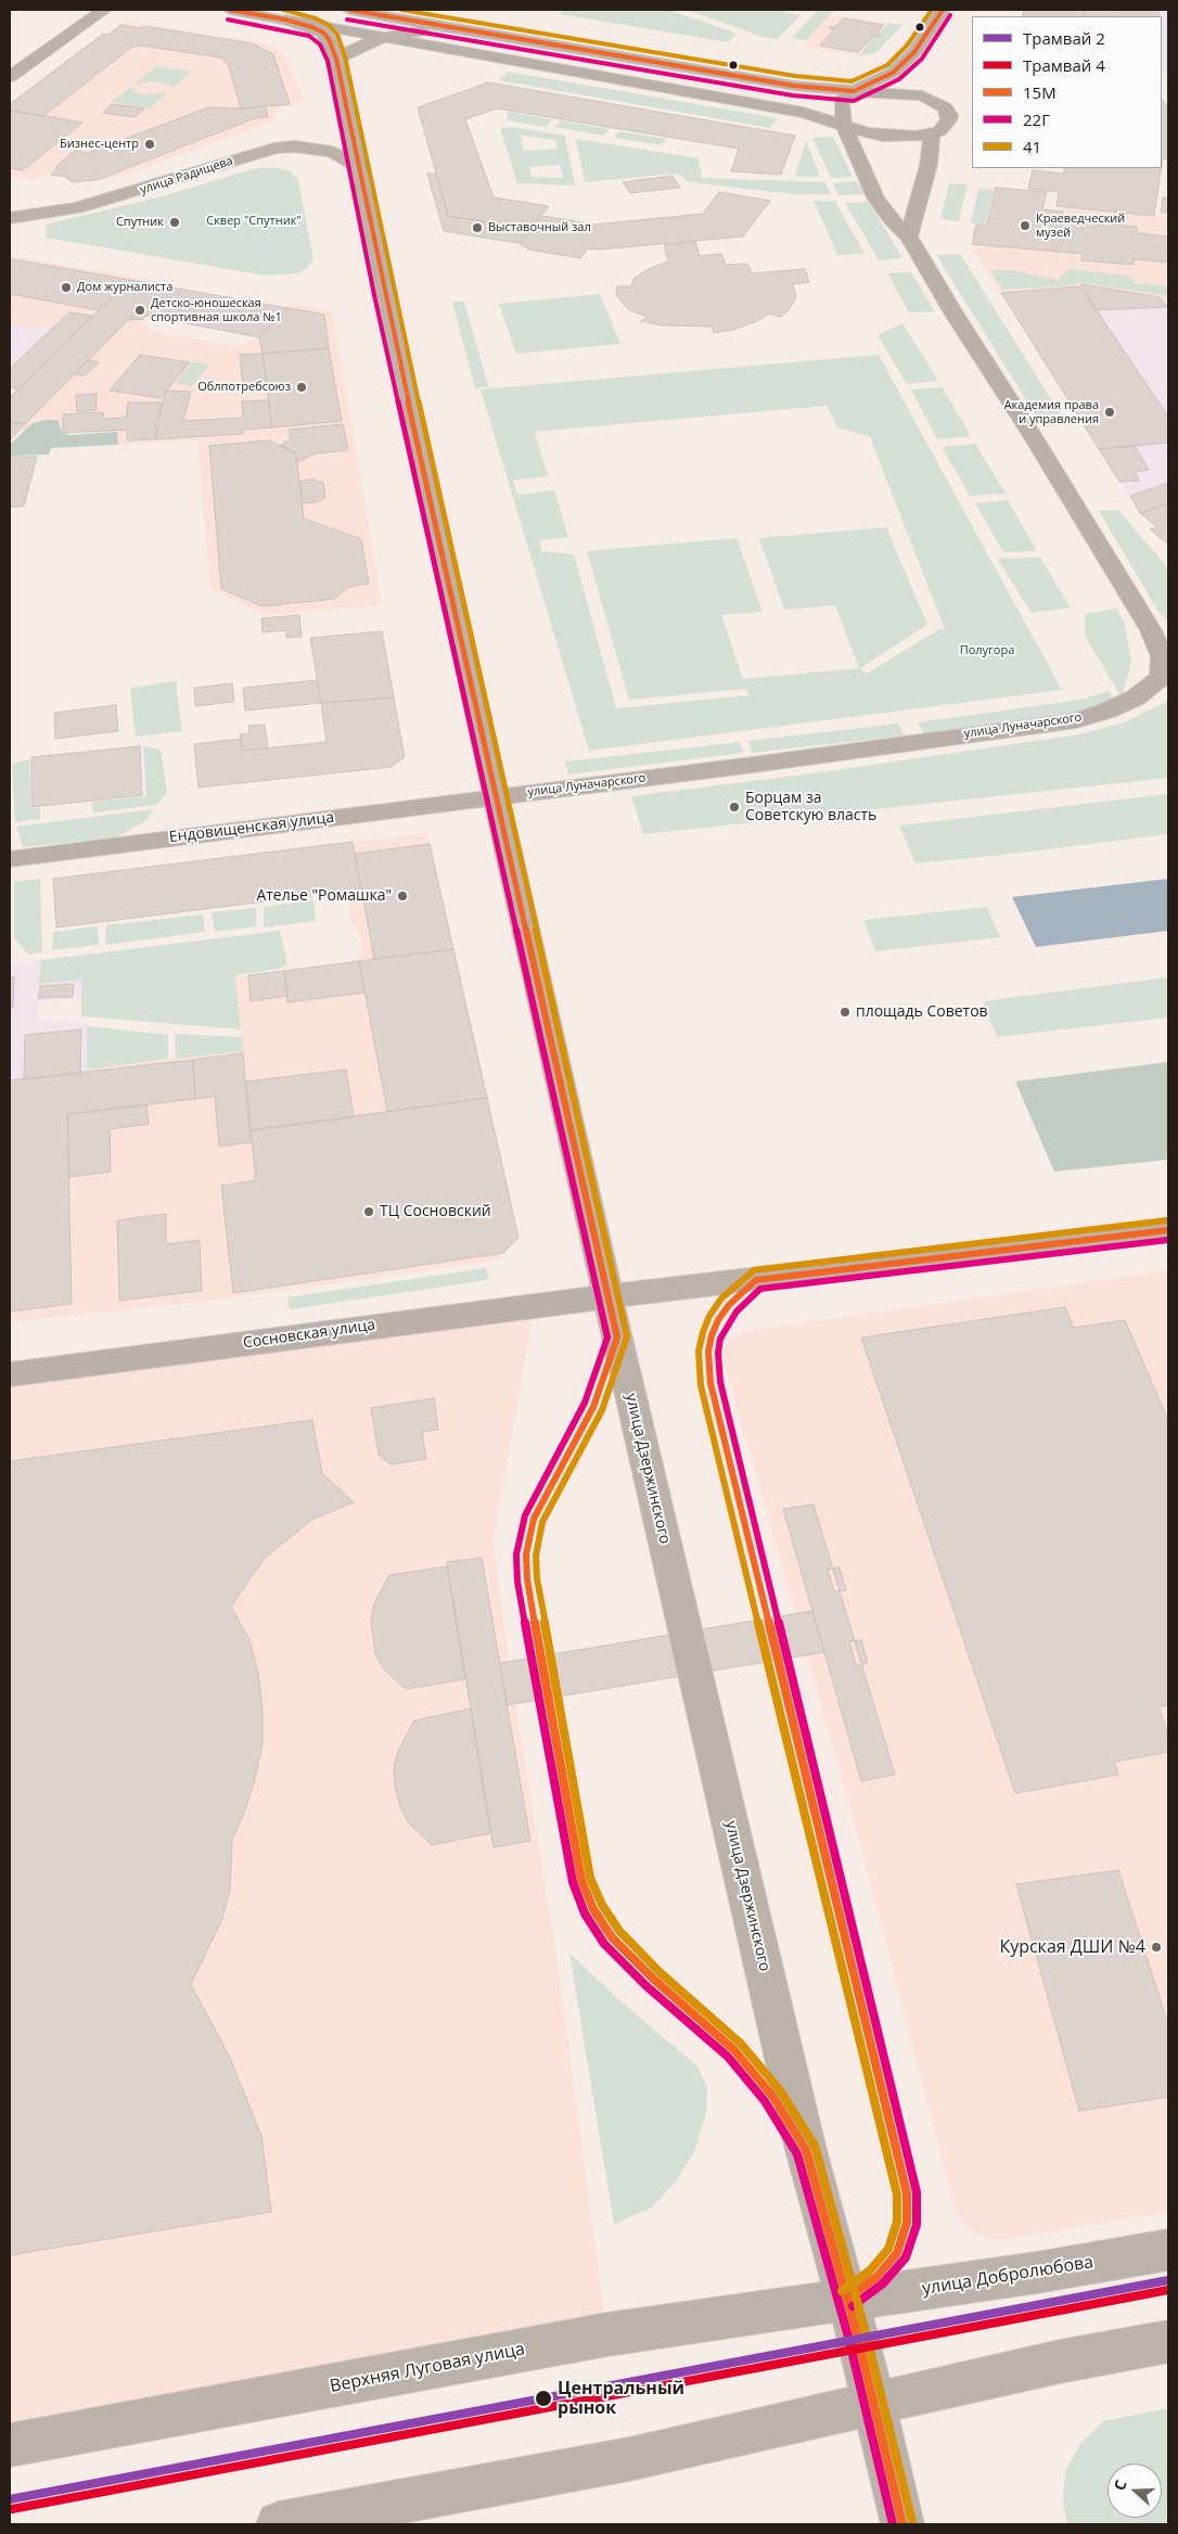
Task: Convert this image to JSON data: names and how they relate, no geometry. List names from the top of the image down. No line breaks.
{"streets":{"main road":["улица Радищева","улица Дзержинского","улица Добролюбова","Верхняя Луговая улица"],"street":["улица Луначарского","Ендовищенская улица","Сосновская улица"]},"crossings":[["улица Радищева","улица Дзержинского"],["улица Луначарского","Ендовищенская улица"],["улица Луначарского","улица Дзержинского"],["Ендовищенская улица","улица Дзержинского"],["Сосновская улица","улица Дзержинского"],["улица Дзержинского","улица Добролюбова"],["улица Дзержинского","Верхняя Луговая улица"],["улица Добролюбова","Верхняя Луговая улица"]],"parks":["Сквер \"Спутник\"","Полугора"],"places":["Бизнес-центр","Спутник","Краеведческий музей","Выставочный зал","Дом журналиста","Детско-юношеская спортивная школа №1","Облпотребсоюз","Академия права и управления","Борцам за Советскую власть","Ателье \"Ромашка\"","площадь Советов","ТЦ Сосновский","Курская ДШИ №4","Центральный рынок"],"lines":["transit line 15М","transit line 41","transit line 22Г","tram line 2","tram line 4"],"legend":["Трамвай 2","Трамвай 4","15М","22Г","41"],"north":"left"}
